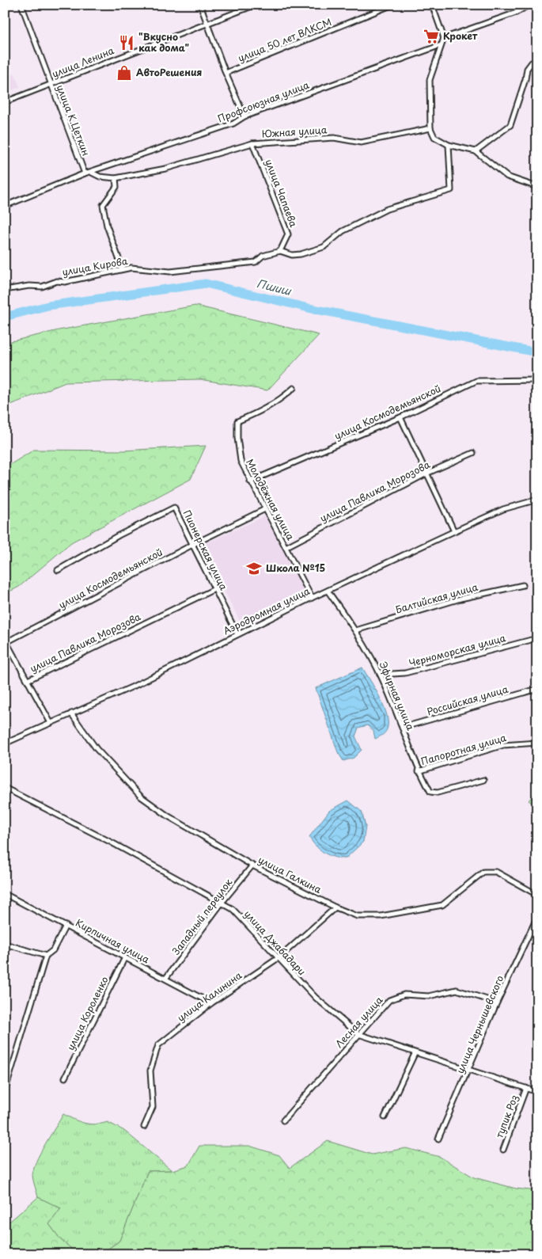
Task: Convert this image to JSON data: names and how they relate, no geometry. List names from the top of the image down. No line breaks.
{"streets":{"street":["улица 50 лет ВЛКСМ","улица Ленина","Профсоюзная улица","улица К.Цеткин","Южная улица","улица Чапаева","улица Кирова","улица Космодемьянской","улица Павлика Морозова","Молодёжная улица","Пионерская улица","Балтийская улица","Аэродромная улица","Черноморская улица","Эфирная улица","Российская улица","Папоротная улица","улица Галкина","Западный переулок","Кирпичная улица","улица Джабадари","улица Калинина","улица Короленко","Лесная улица","улица Чернышевского","тупик Роз"]},"crossings":[["улица Ленина","улица К.Цеткин"],["Профсоюзная улица","улица К.Цеткин"],["Профсоюзная улица","Южная улица"],["Профсоюзная улица","улица Чапаева"],["Южная улица","улица Чапаева"],["улица Чапаева","улица Кирова"],["улица Космодемьянской","улица Павлика Морозова"],["улица Космодемьянской","Молодёжная улица"],["улица Космодемьянской","Пионерская улица"],["улица Павлика Морозова","Молодёжная улица"],["улица Павлика Морозова","Пионерская улица"],["Молодёжная улица","Аэродромная улица"],["Пионерская улица","Аэродромная улица"],["Балтийская улица","Эфирная улица"],["Аэродромная улица","Эфирная улица"],["Аэродромная улица","улица Галкина"],["Черноморская улица","Эфирная улица"],["Эфирная улица","Российская улица"],["Эфирная улица","Папоротная улица"],["улица Галкина","Западный переулок"],["улица Галкина","улица Калинина"],["Западный переулок","Кирпичная улица"],["Западный переулок","улица Джабадари"],["Кирпичная улица","улица Калинина"],["Кирпичная улица","улица Короленко"],["улица Джабадари","улица Калинина"],["улица Джабадари","Лесная улица"],["улица Джабадари","улица Чернышевского"],["улица Джабадари","тупик Роз"],["Лесная улица","улица Чернышевского"]],"water":["Пшиш"],"places":{"supermarket":["Крокет"],"restaurant":["\"Вкусно как дома\""],"shop":["АвтоРешения"],"school or university":["Школа №15"]}}
